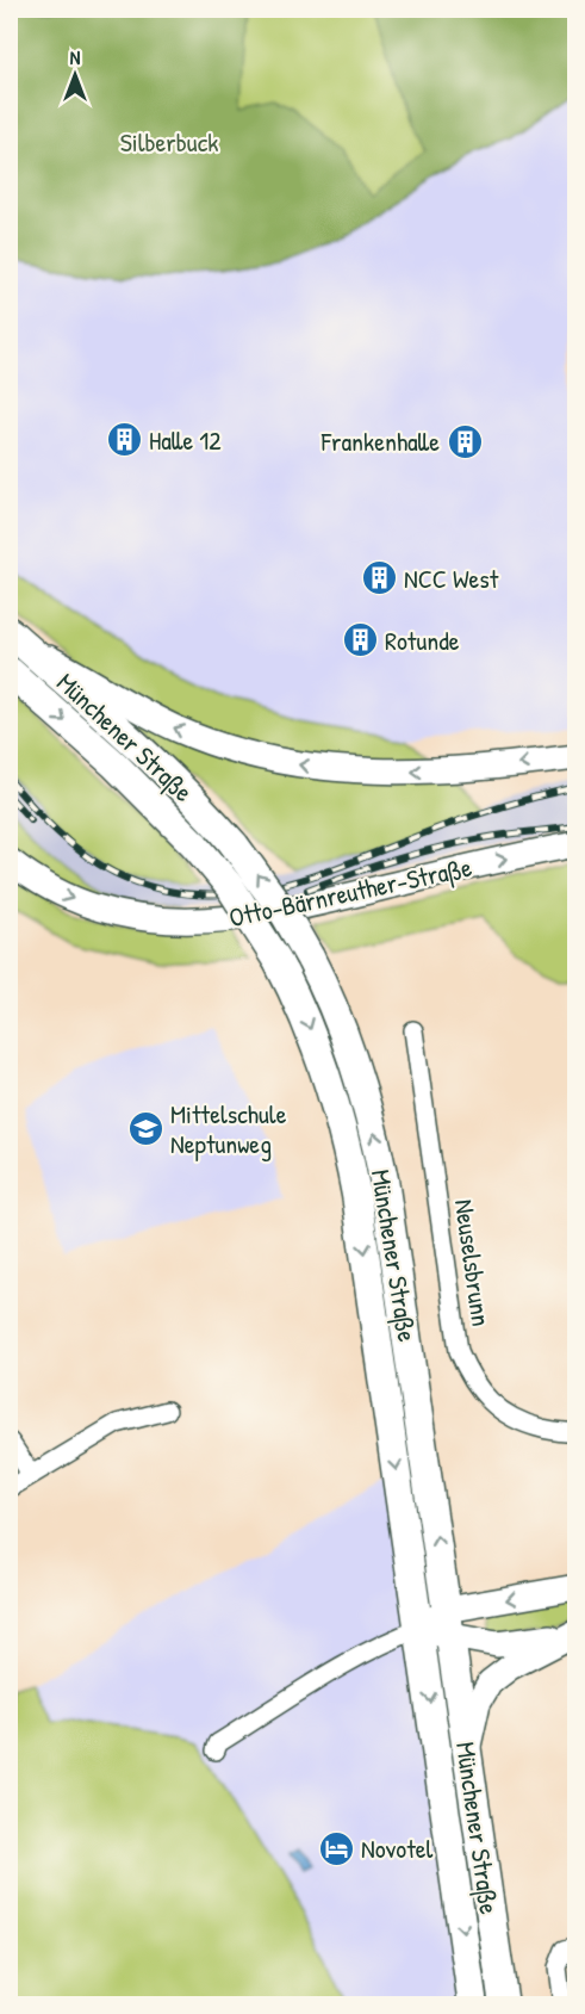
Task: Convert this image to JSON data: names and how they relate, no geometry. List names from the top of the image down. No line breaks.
{"streets":{"main road":["Münchener Straße","Otto-Bärnreuther-Straße"],"street":["Neuselsbrunn"]},"parks":["Silberbuck"],"places":{"building":["Halle 12","Frankenhalle","NCC West","Rotunde"],"school or university":["Mittelschule Neptunweg"],"hotel":["Novotel"]},"north":"top"}
